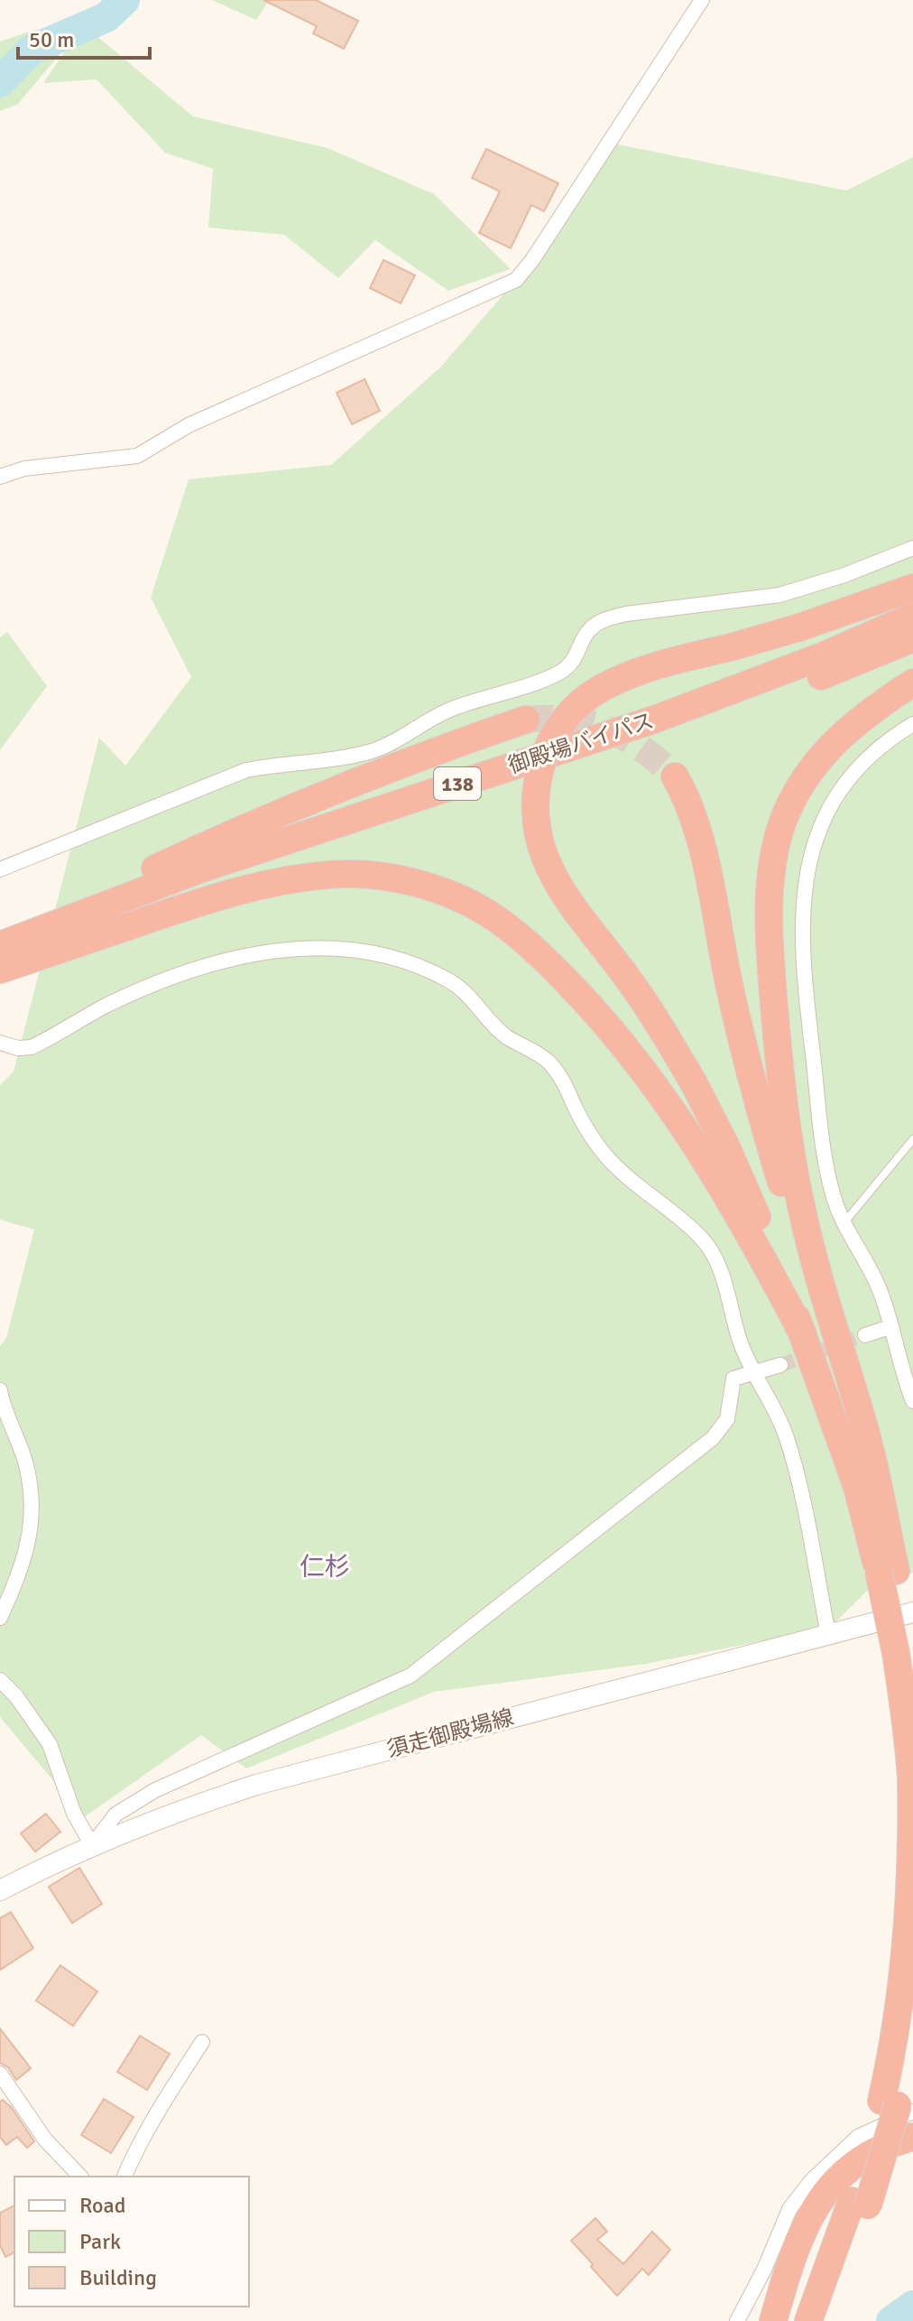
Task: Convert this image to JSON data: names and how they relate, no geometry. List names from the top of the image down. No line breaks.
{"streets":{"highway":["御殿場バイパス","138"],"main road":["須走御殿場線"]},"districts":["仁杉"],"legend":["Road","Park","Building"],"scale_bar":"50 m"}
